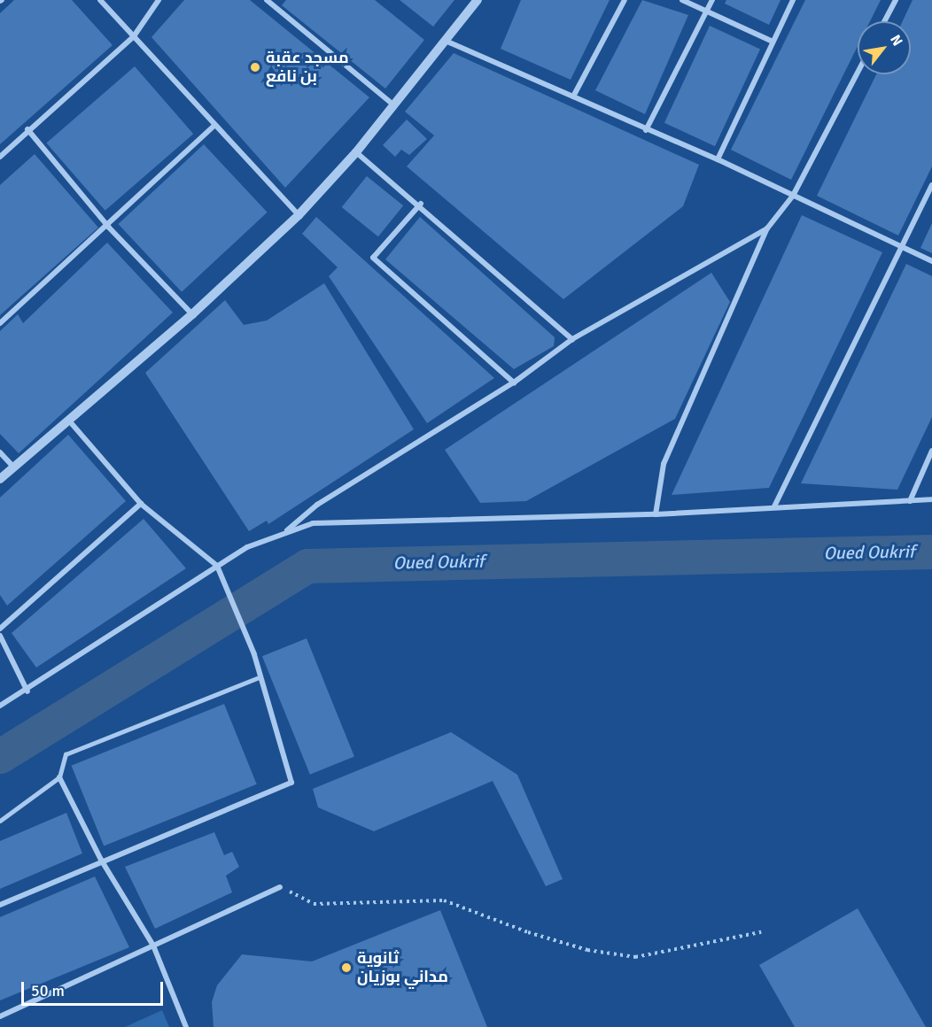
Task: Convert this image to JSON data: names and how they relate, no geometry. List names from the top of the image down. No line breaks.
{"water":["Oued Oukrif"],"places":["مسجد عقبة بن نافع","ثانوية مداني بوزيان"],"scale_bar":"50 m","north":"top right"}
